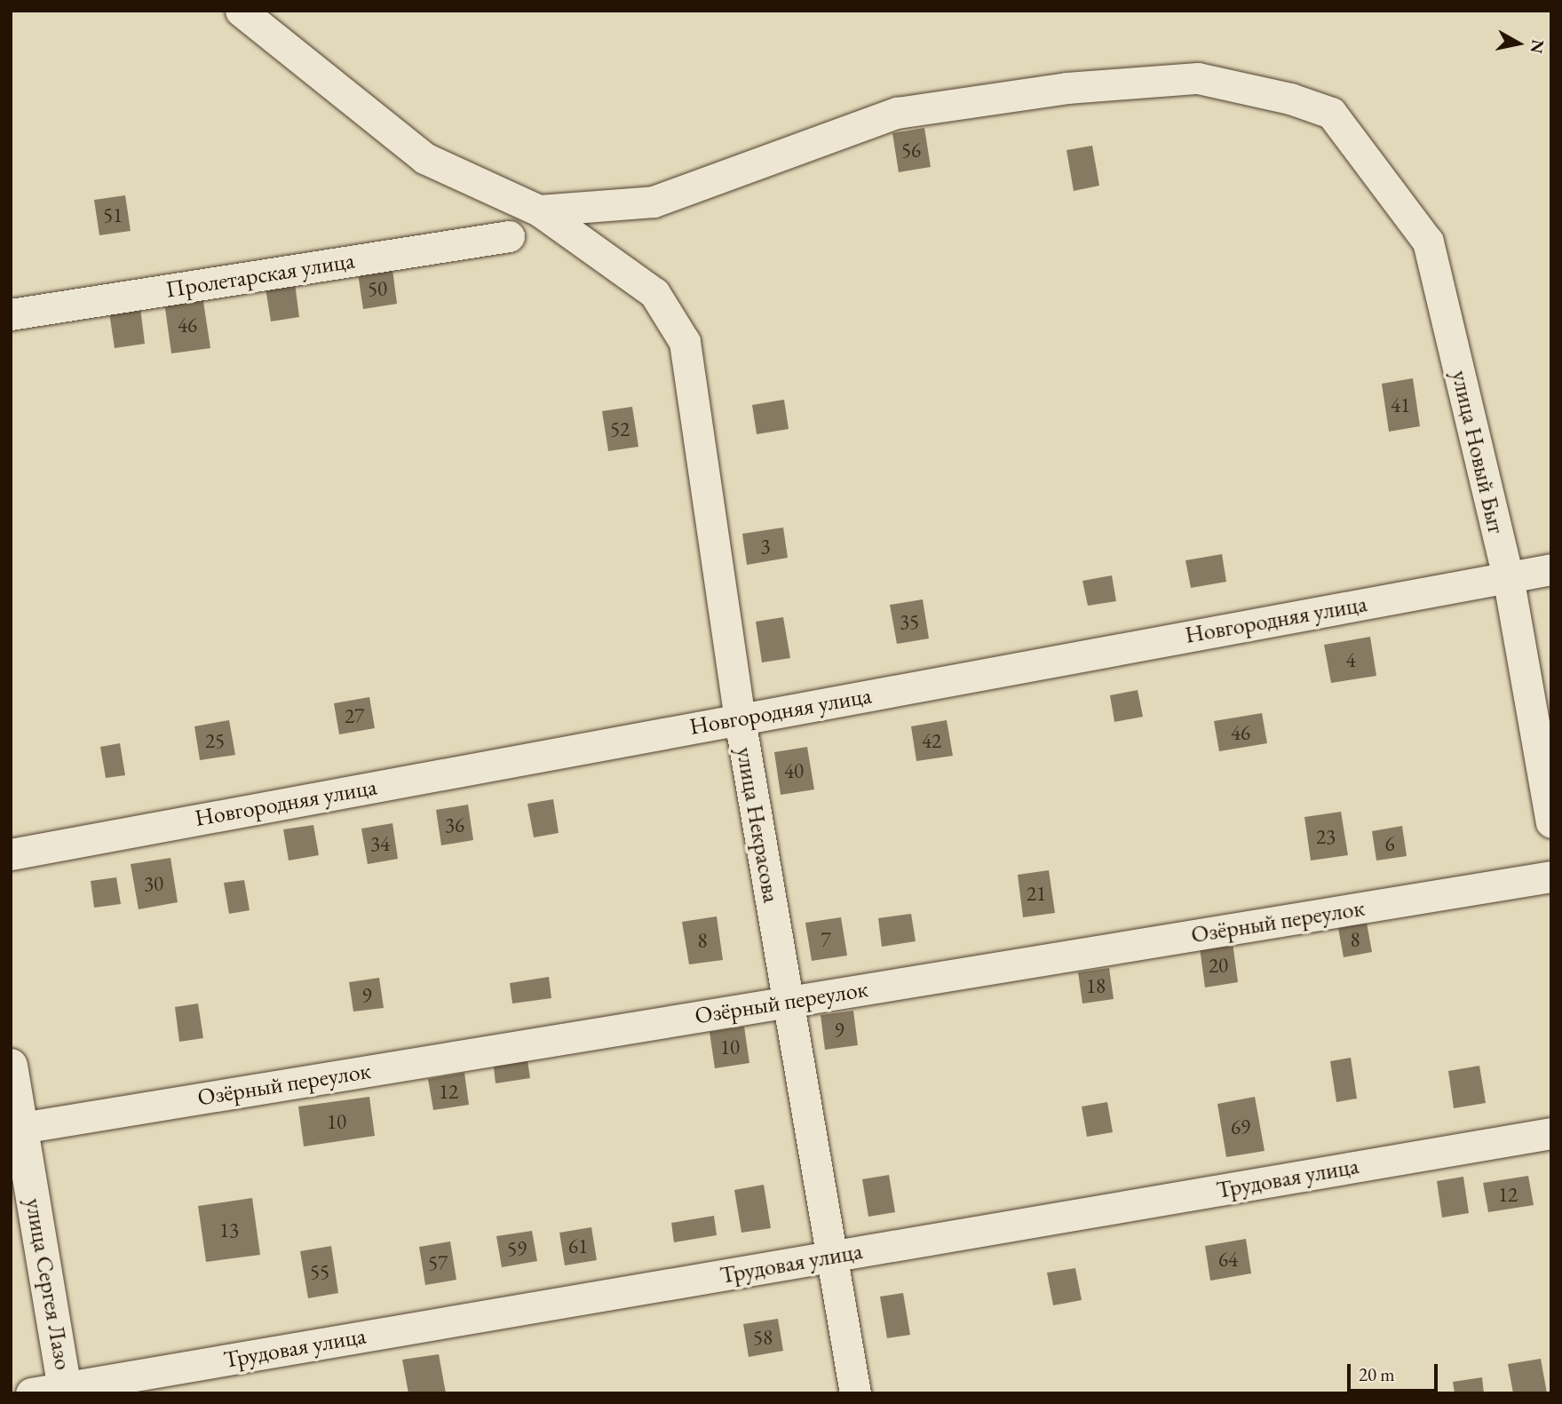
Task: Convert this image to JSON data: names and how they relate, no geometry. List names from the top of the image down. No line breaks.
{"streets":{"main road":["улица Сергея Лазо"],"street":["Пролетарская улица","улица Новый Быт","Новгородняя улица","улица Некрасова","Озёрный переулок","Трудовая улица"]},"crossings":[["улица Новый Быт","Новгородняя улица"],["улица Новый Быт","улица Некрасова"],["Новгородняя улица","улица Некрасова"],["улица Некрасова","Озёрный переулок"],["улица Некрасова","Трудовая улица"],["Озёрный переулок","улица Сергея Лазо"],["Трудовая улица","улица Сергея Лазо"]],"house_numbers":["56","51","50","46","41","52","3","35","4","27","46","25","42","40","36","23","34","6","30","21","7","8","8","20","18","9","9","10","12","10","69","12","13","61","59","64","57","55","58"],"scale_bar":"20 m","north":"right"}
